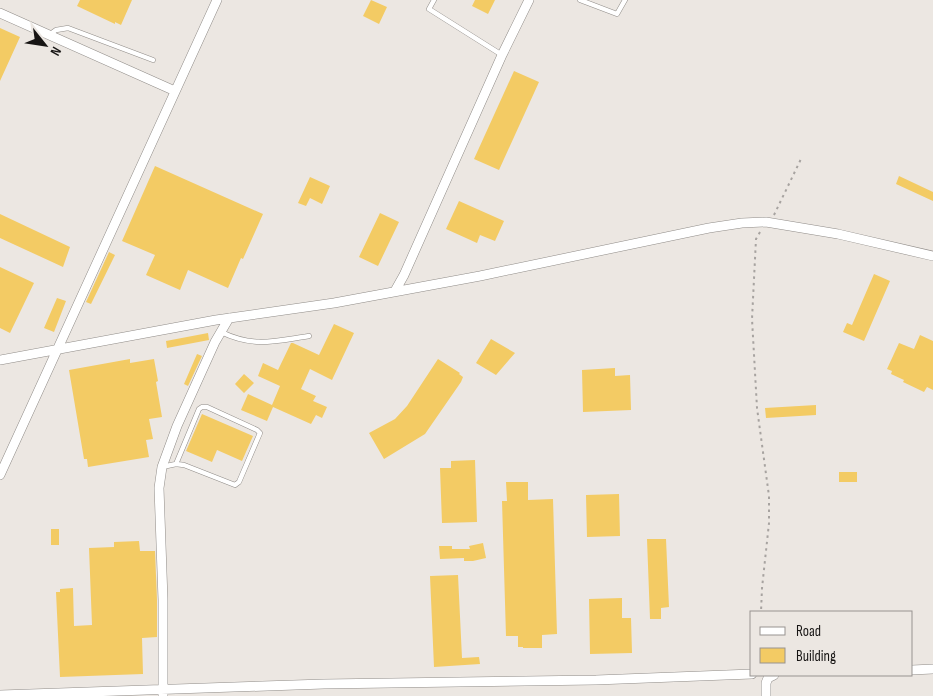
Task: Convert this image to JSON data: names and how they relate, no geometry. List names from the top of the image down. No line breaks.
{"legend":["Road","Building"],"north":"bottom right"}
